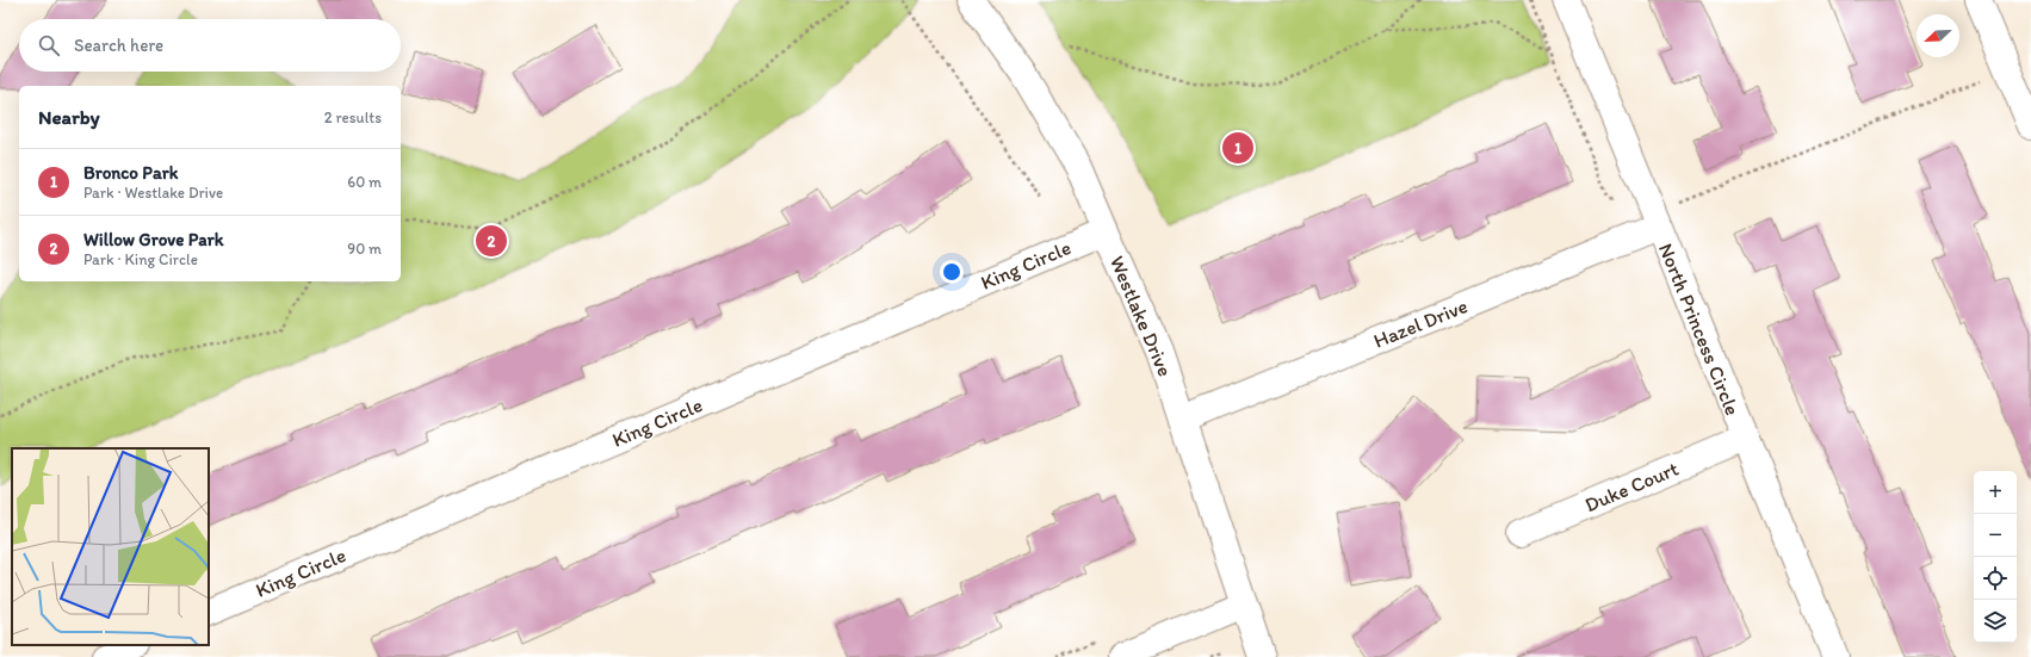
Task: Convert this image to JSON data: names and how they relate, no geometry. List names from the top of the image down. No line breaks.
{"streets":{"street":["King Circle","Westlake Drive","Hazel Drive","North Princess Circle","Duke Court"]},"crossings":[["King Circle","Westlake Drive"],["Westlake Drive","Hazel Drive"],["Hazel Drive","North Princess Circle"],["North Princess Circle","Duke Court"]],"north":"bottom left","page":{"search":"Search here","heading":["Nearby","2 results"],"pins":["1","2"],"list":[{"mark":"1","name":"Bronco Park","note":"Park · Westlake Drive","value":"60 m"},{"mark":"2","name":"Willow Grove Park","note":"Park · King Circle","value":"90 m"}],"map_buttons":["+","−"]}}
